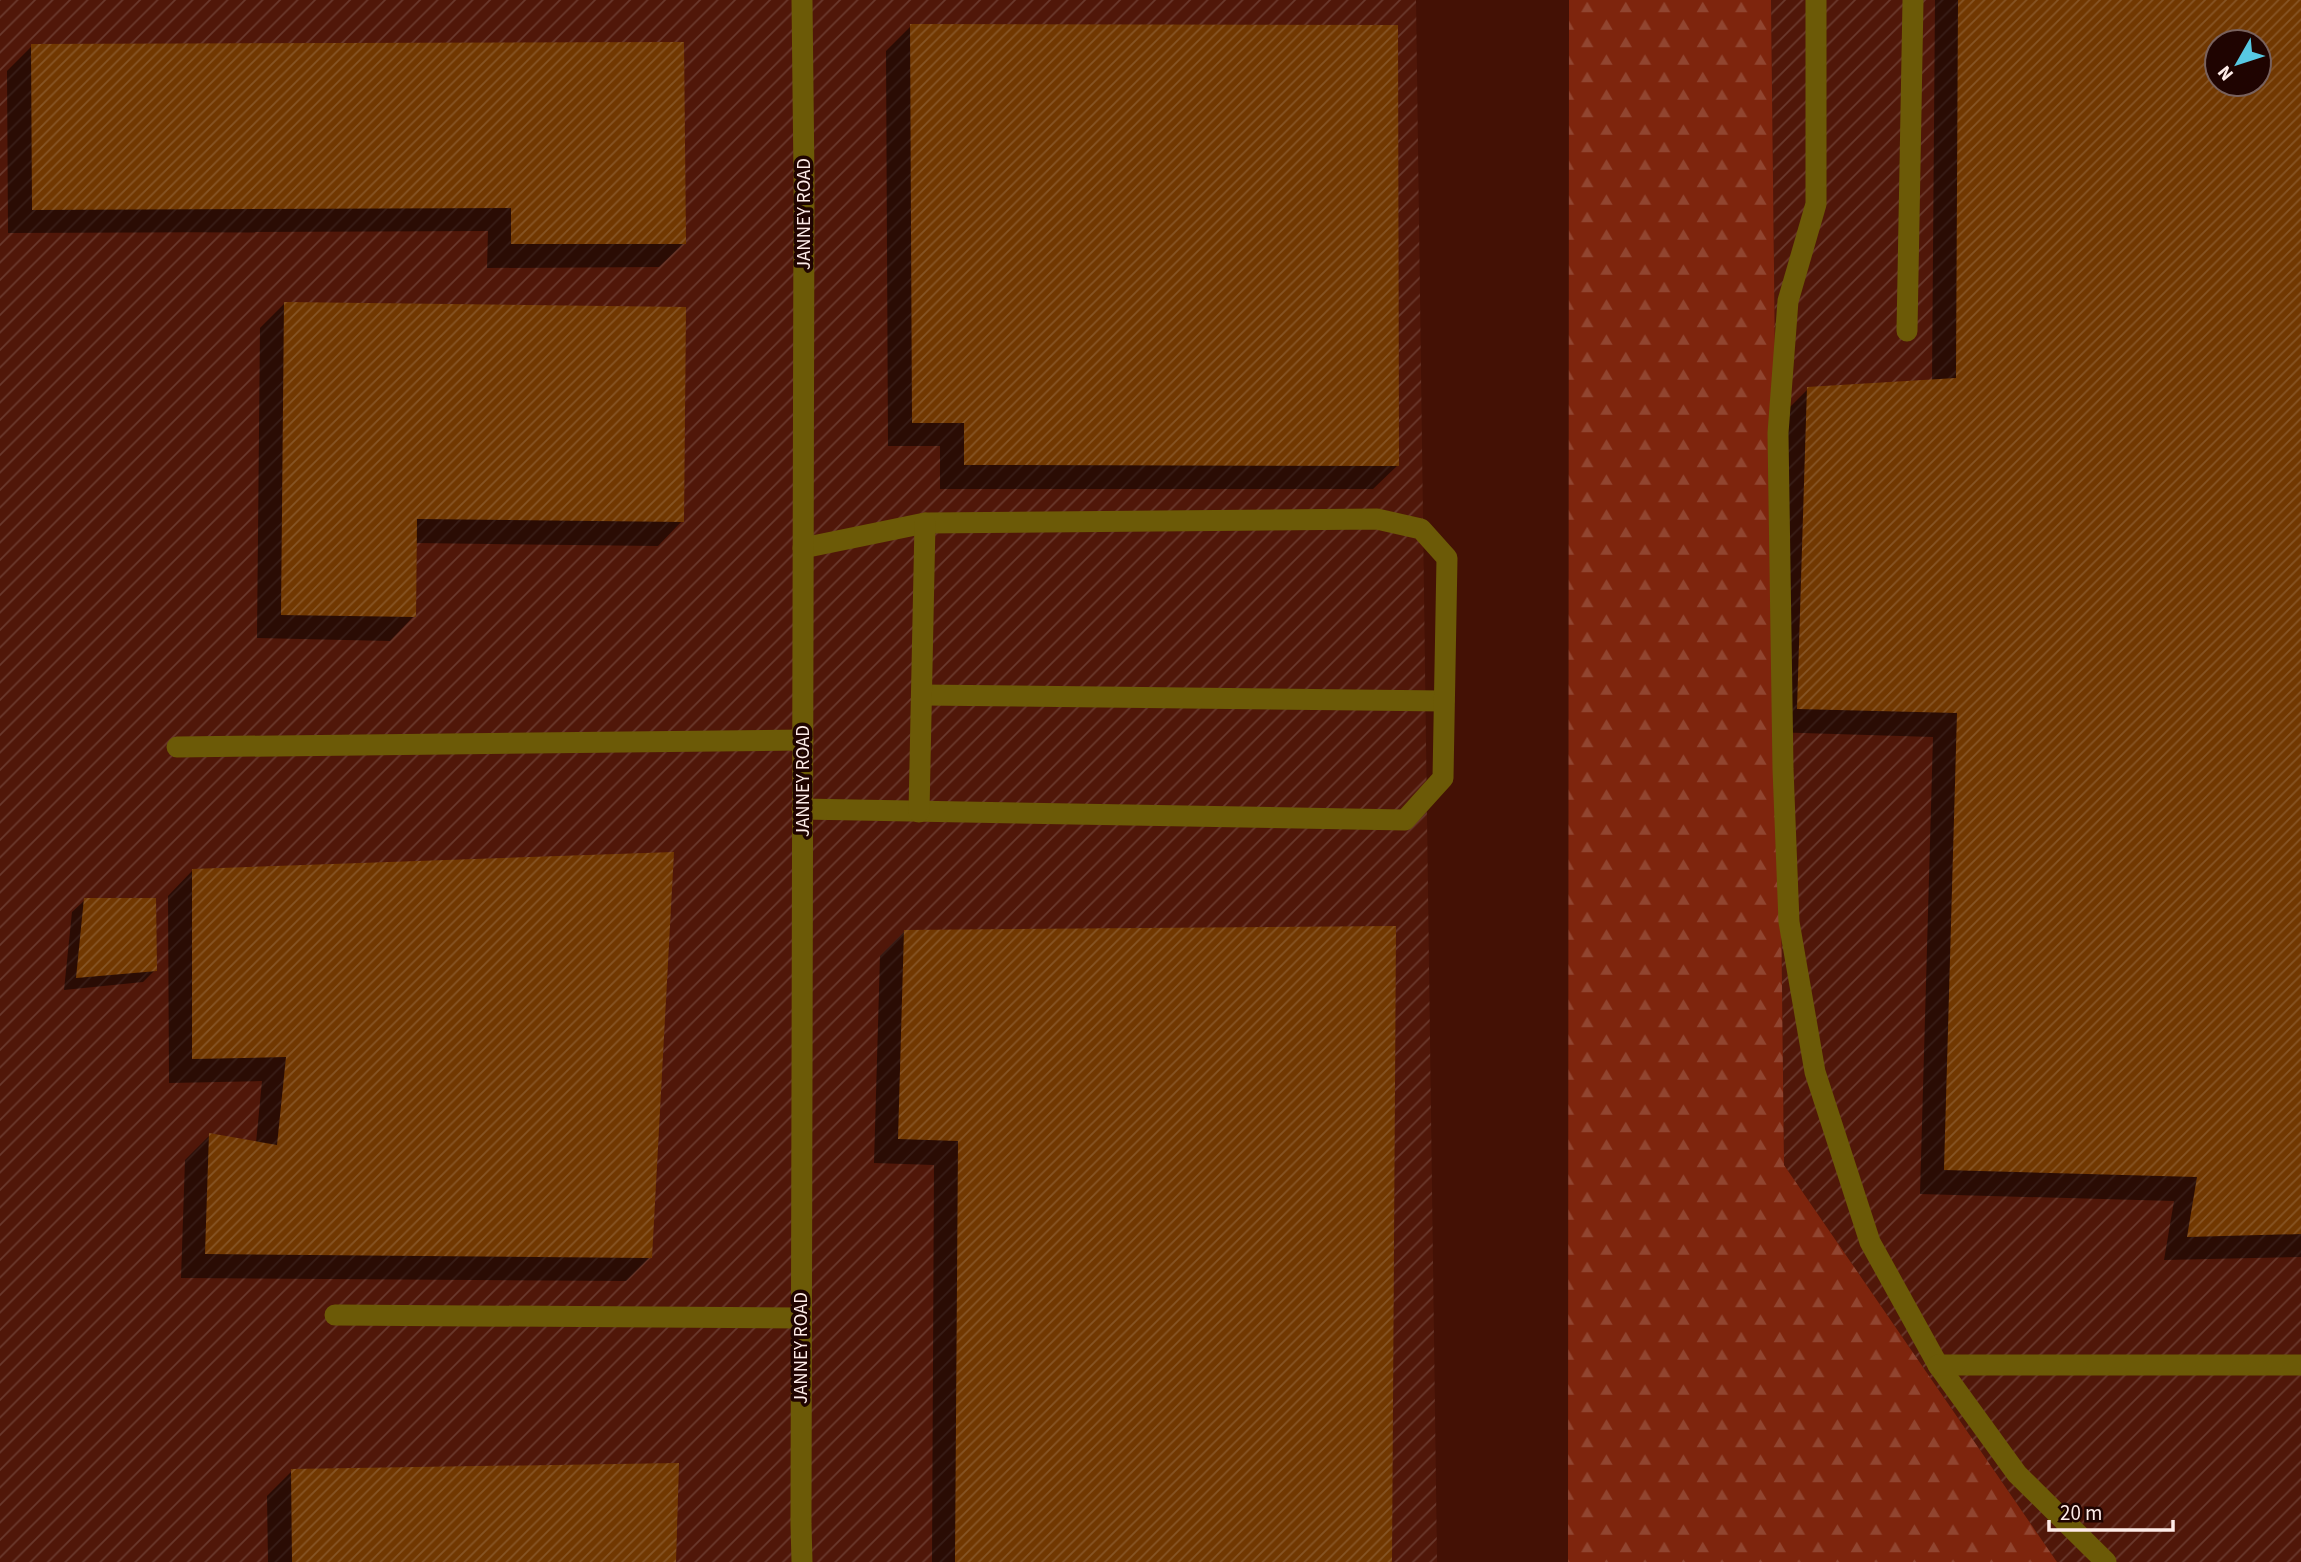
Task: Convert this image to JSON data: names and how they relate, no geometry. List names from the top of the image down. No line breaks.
{"streets":{"street":["JANNEY ROAD"]},"scale_bar":"20 m","north":"bottom left"}
